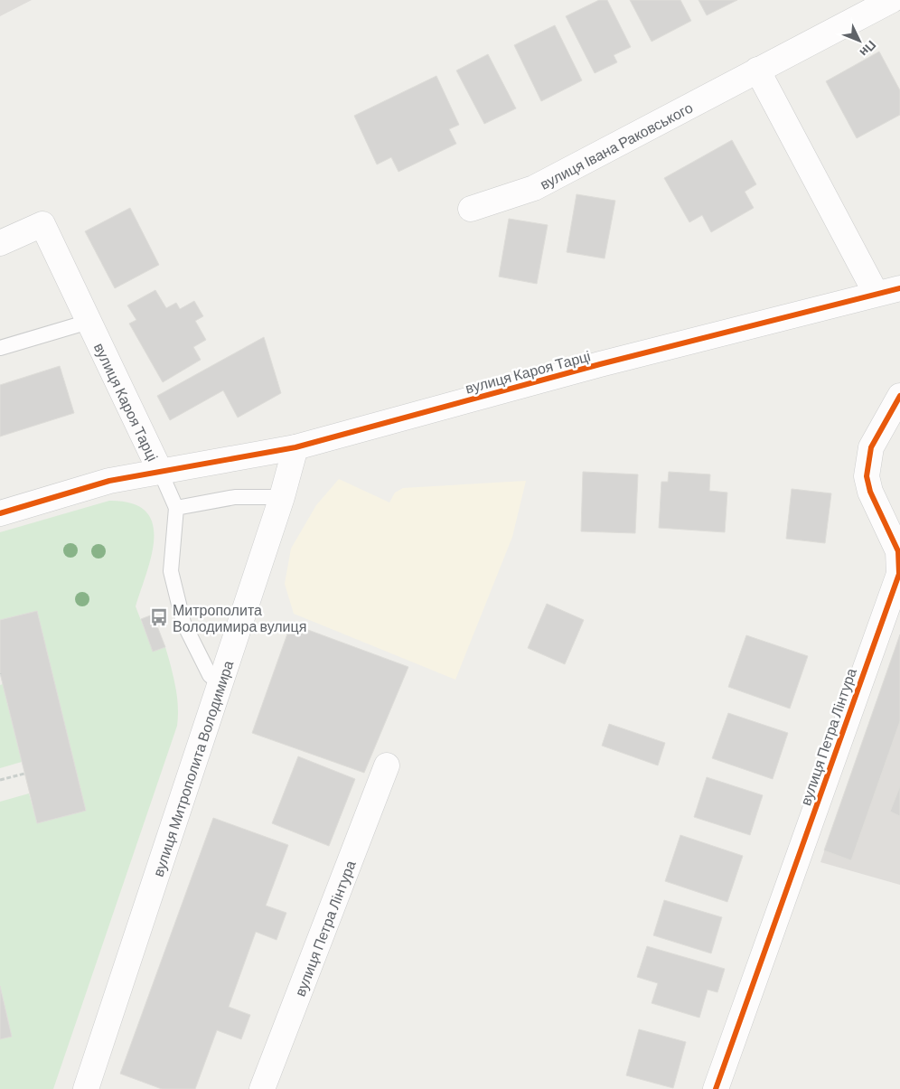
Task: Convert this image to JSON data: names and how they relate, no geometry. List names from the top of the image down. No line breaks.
{"streets":{"street":["вулиця Івана Раковського","вулиця Кароя Тарці","вулиця Петра Лінтура","вулиця Митрополита Володимира"]},"crossings":[["вулиця Кароя Тарці","вулиця Митрополита Володимира"]],"places":{"bus stop":["Митрополита Володимира вулиця"]},"north":"bottom right"}
